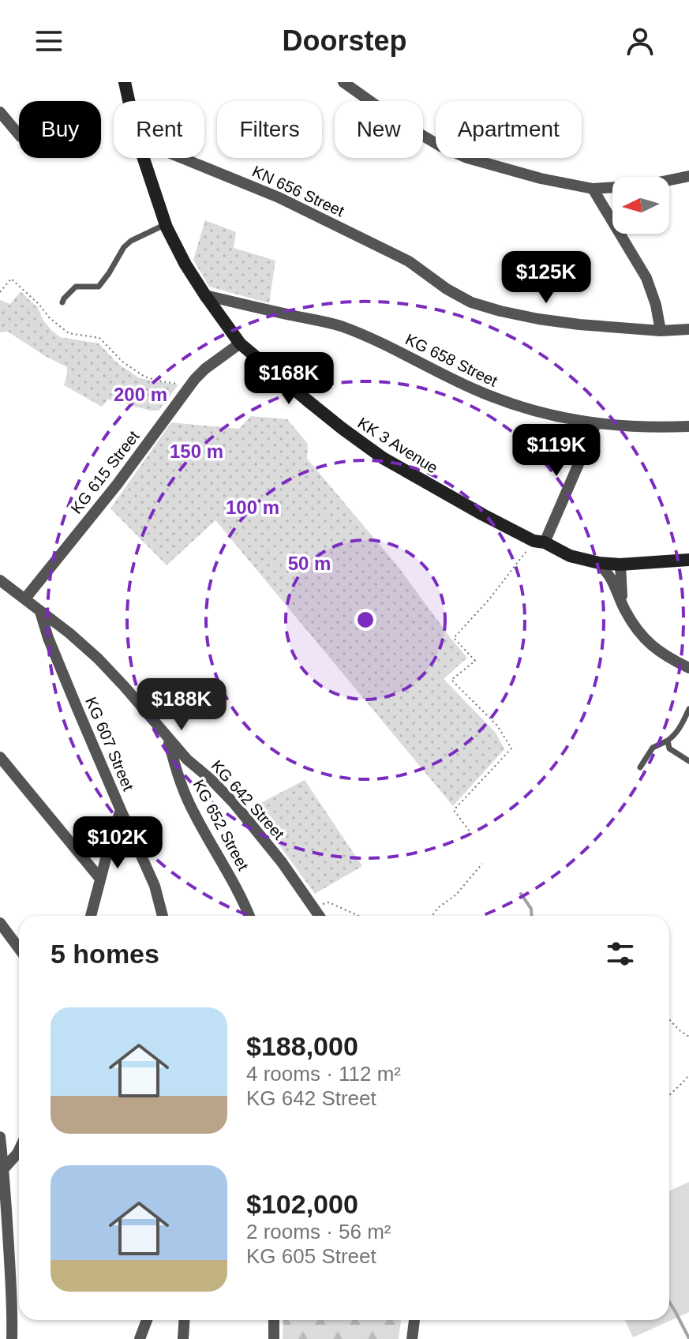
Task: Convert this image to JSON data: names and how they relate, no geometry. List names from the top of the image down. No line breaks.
{"streets":{"street":["KN 656 Street","KG 658 Street","KK 3 Avenue","KG 615 Street","KG 607 Street","KG 642 Street","KG 652 Street"]},"crossings":[["KG 658 Street","KK 3 Avenue"],["KK 3 Avenue","KG 615 Street"],["KG 615 Street","KG 642 Street"],["KG 607 Street","KG 642 Street"],["KG 642 Street","KG 652 Street"]],"north":"left","page":{"header":"Doorstep","chip":["Buy","Rent","Filters","New","Apartment"],"price":["$125K","$168K","$119K","$188K","$102K"],"heading":"5 homes","list":[{"name":"$188,000","note":"4 rooms · 112 m² · KG 642 Street"},{"name":"$102,000","note":"2 rooms · 56 m² · KG 605 Street"}]},"rings":["200 m","150 m","100 m","50 m"]}
